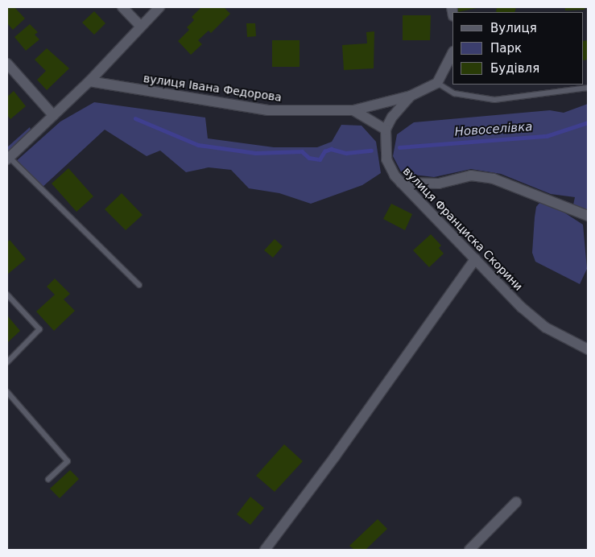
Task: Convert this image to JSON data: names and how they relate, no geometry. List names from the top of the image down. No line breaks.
{"streets":{"street":["вулиця Івана Федорова","вулиця Франциска Скорини"]},"water":["Новоселівка"],"legend":["Вулиця","Парк","Будівля"]}
